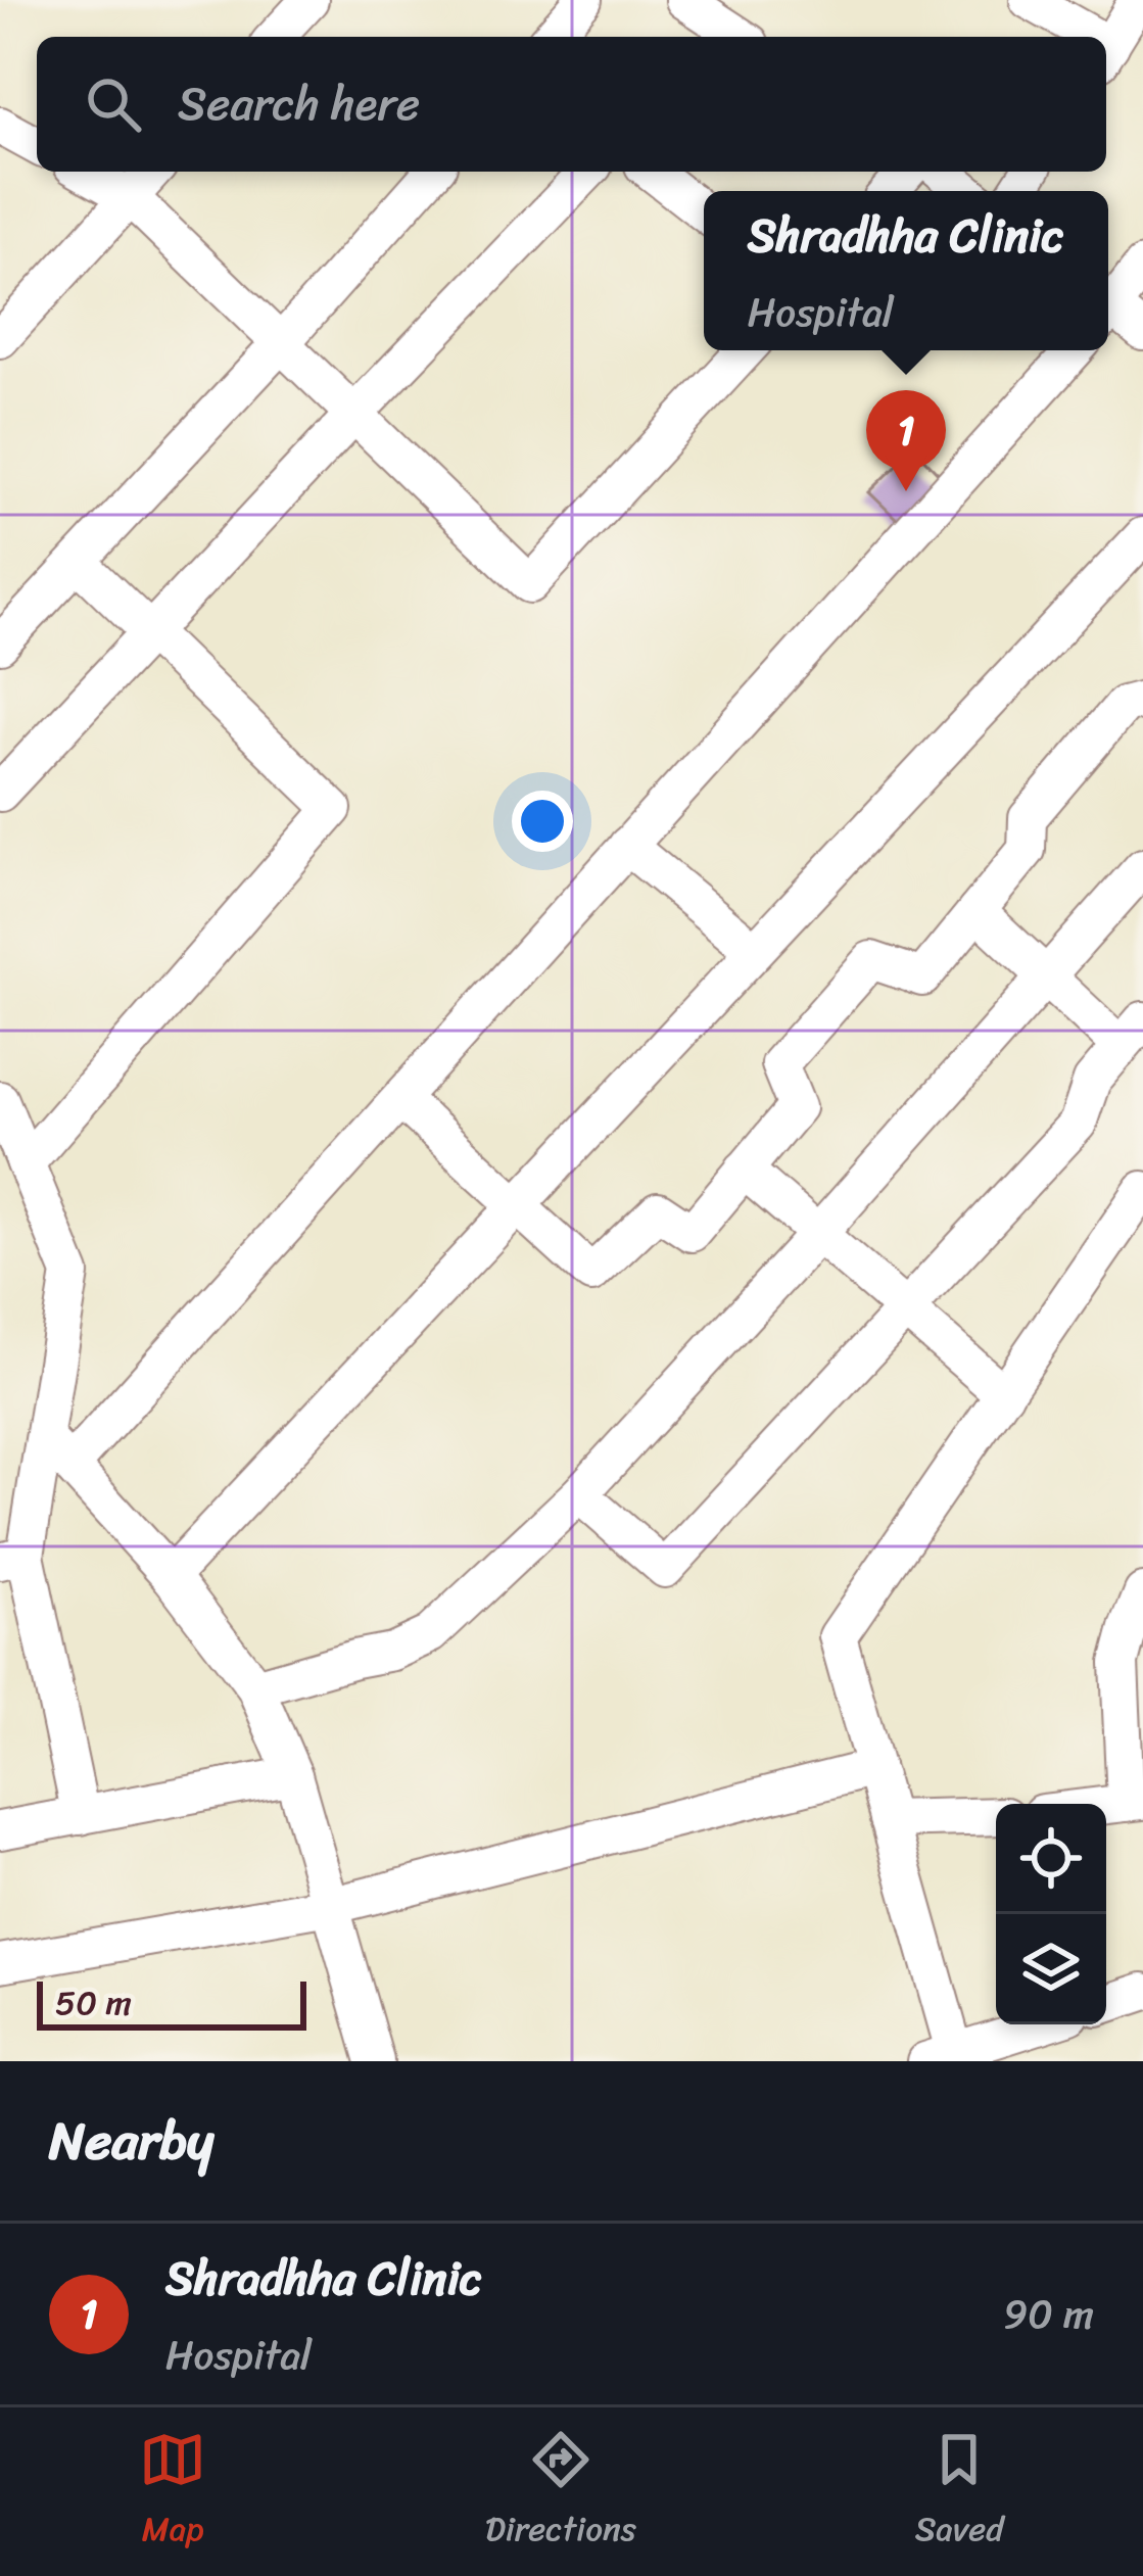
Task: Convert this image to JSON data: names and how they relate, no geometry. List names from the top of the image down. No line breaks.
{"scale_bar":"50 m","page":{"search":"Search here","popup":["Shradhha Clinic","Hospital"],"pins":"1","scale":"50 m","heading":"Nearby","list":[{"mark":"1","name":"Shradhha Clinic","note":"Hospital","value":"90 m"}],"nav":["Map","Directions","Saved"]}}
